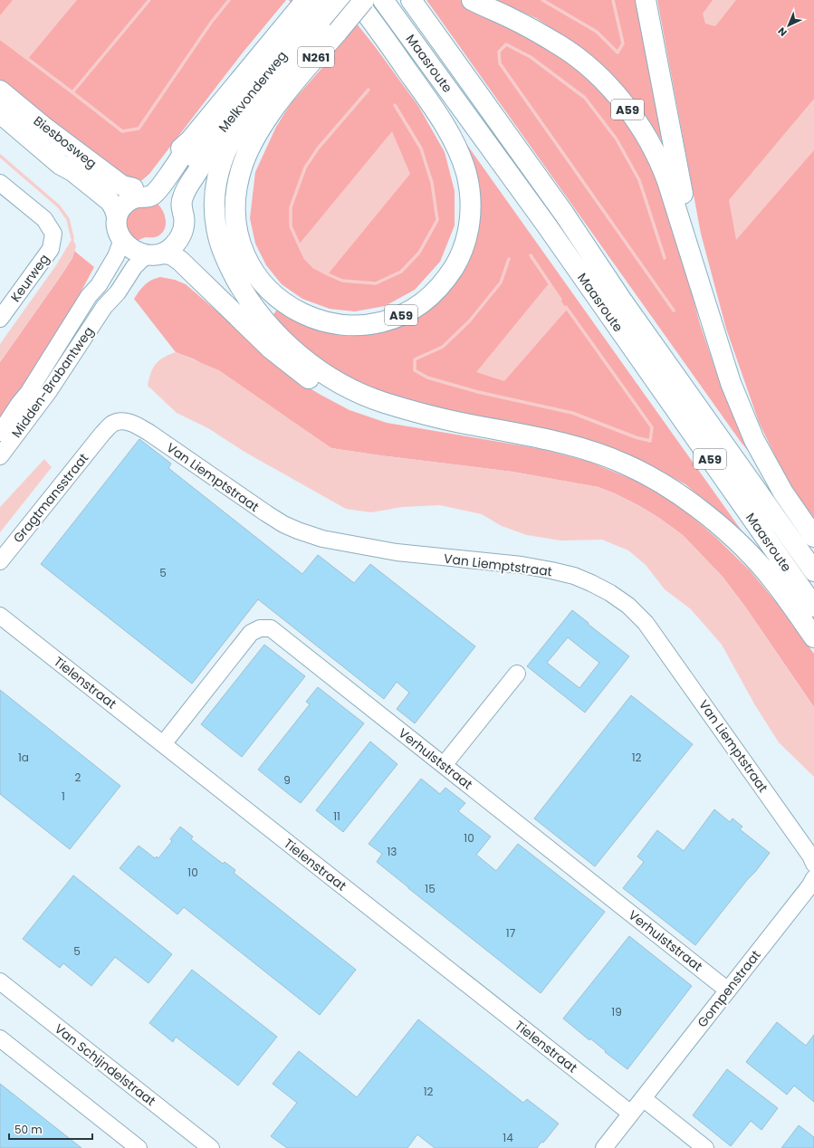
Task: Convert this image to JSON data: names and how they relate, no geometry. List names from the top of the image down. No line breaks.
{"streets":{"main road":["N261","Maasroute","Melkvonderweg","A59","Biesbosweg"],"street":["Keurweg","Midden-Brabantweg","Van Liemptstraat","Gragtmansstraat","Tielenstraat","Verhulststraat","Gompenstraat","Van Schijndelstraat"]},"crossings":[["N261","Melkvonderweg"],["N261","A59"],["Melkvonderweg","Biesbosweg"],["Biesbosweg","Midden-Brabantweg"],["Van Liemptstraat","Gragtmansstraat"],["Tielenstraat","Verhulststraat"],["Tielenstraat","Gompenstraat"],["Verhulststraat","Gompenstraat"]],"house_numbers":["5","1a","12","2","9","1","11","10","13","10","15","17","5","19","12","14"],"scale_bar":"50 m","north":"bottom left"}
